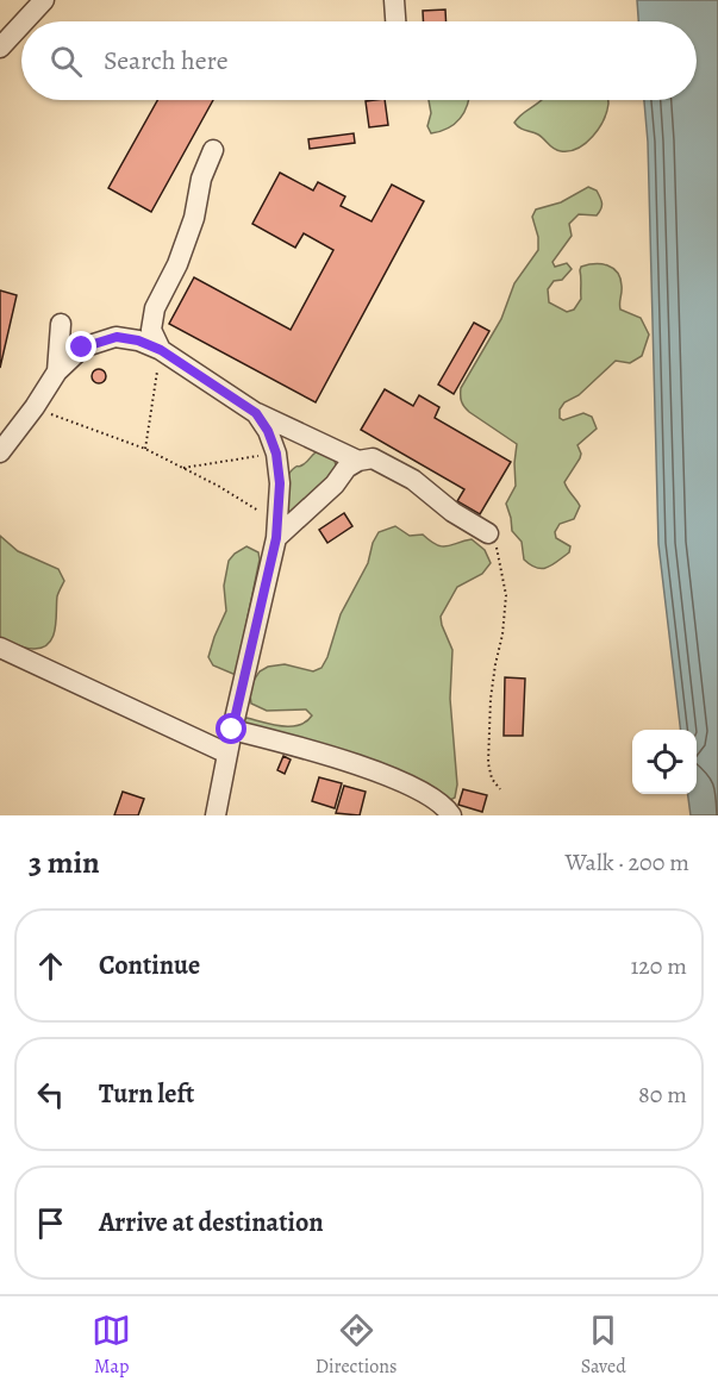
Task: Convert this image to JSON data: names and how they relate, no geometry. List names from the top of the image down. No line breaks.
{"page":{"search":"Search here","heading":["3 min","Walk · 200 m"],"list":[["Continue","120 m"],["Turn left","80 m"],"Arrive at destination"],"nav":["Map","Directions","Saved"]}}
